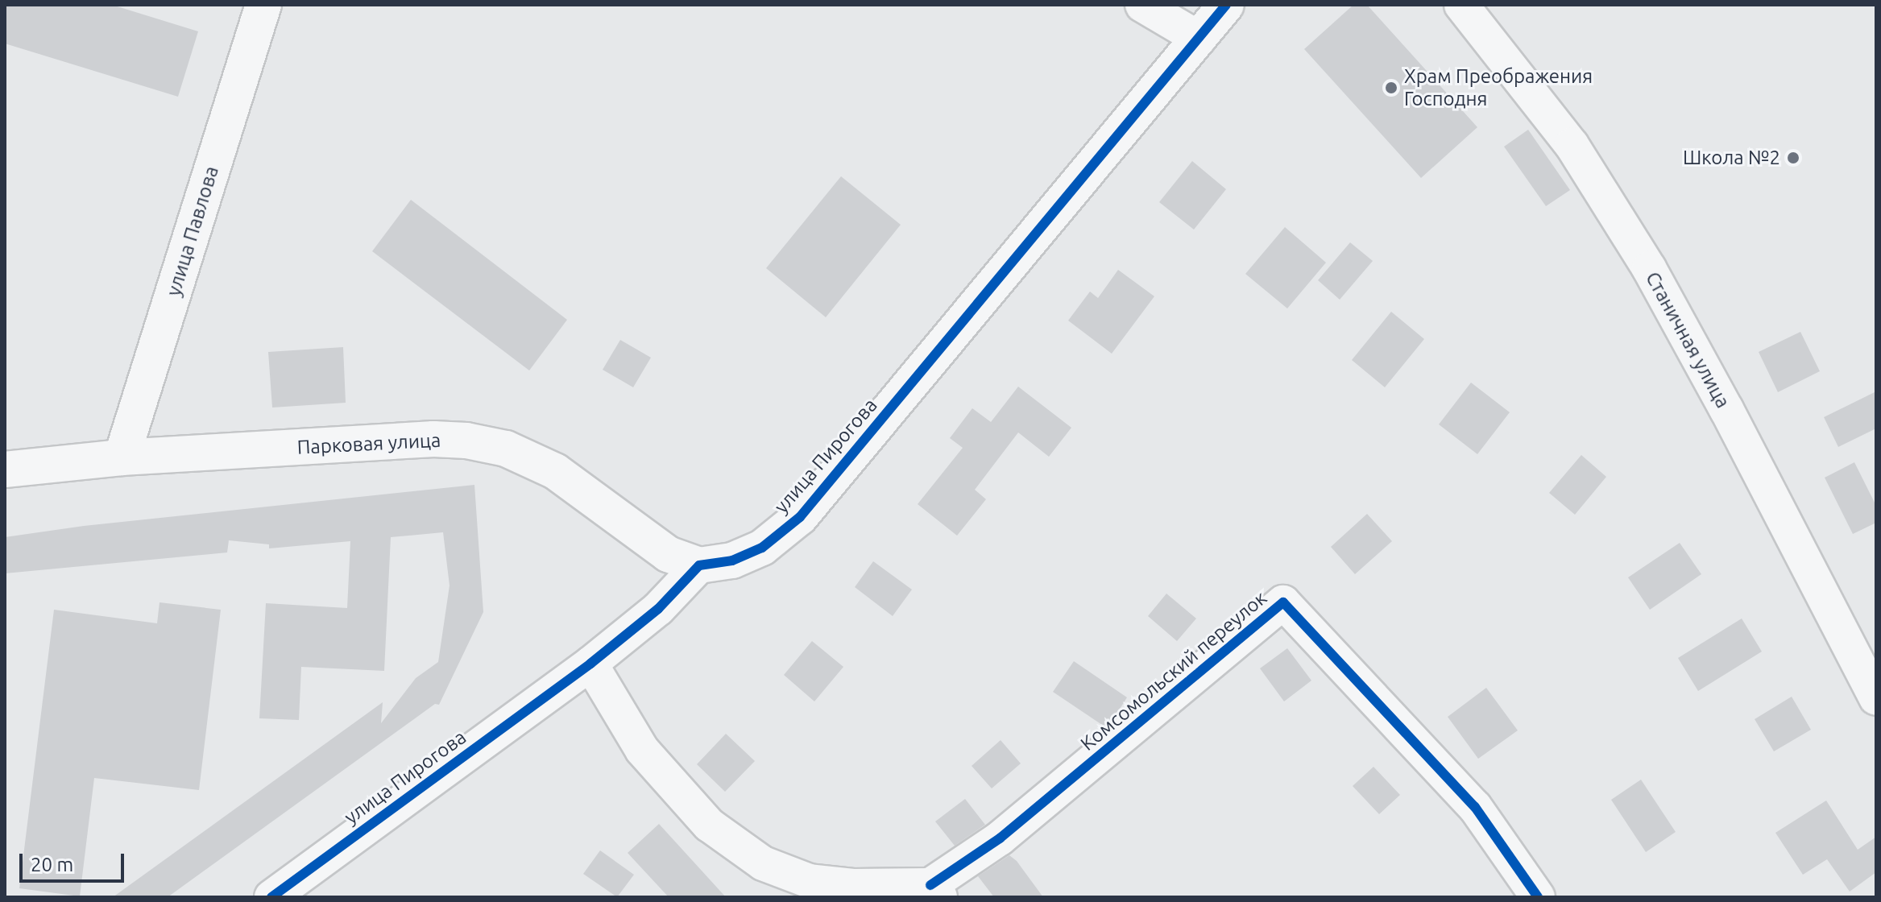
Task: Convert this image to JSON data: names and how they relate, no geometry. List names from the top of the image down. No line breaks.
{"streets":{"street":["улица Павлова","Станичная улица","Парковая улица","улица Пирогова","Комсомольский переулок"]},"crossings":[["улица Павлова","Парковая улица"],["Парковая улица","улица Пирогова"]],"places":["Храм Преображения Господня","Школа №2"],"scale_bar":"20 m"}
